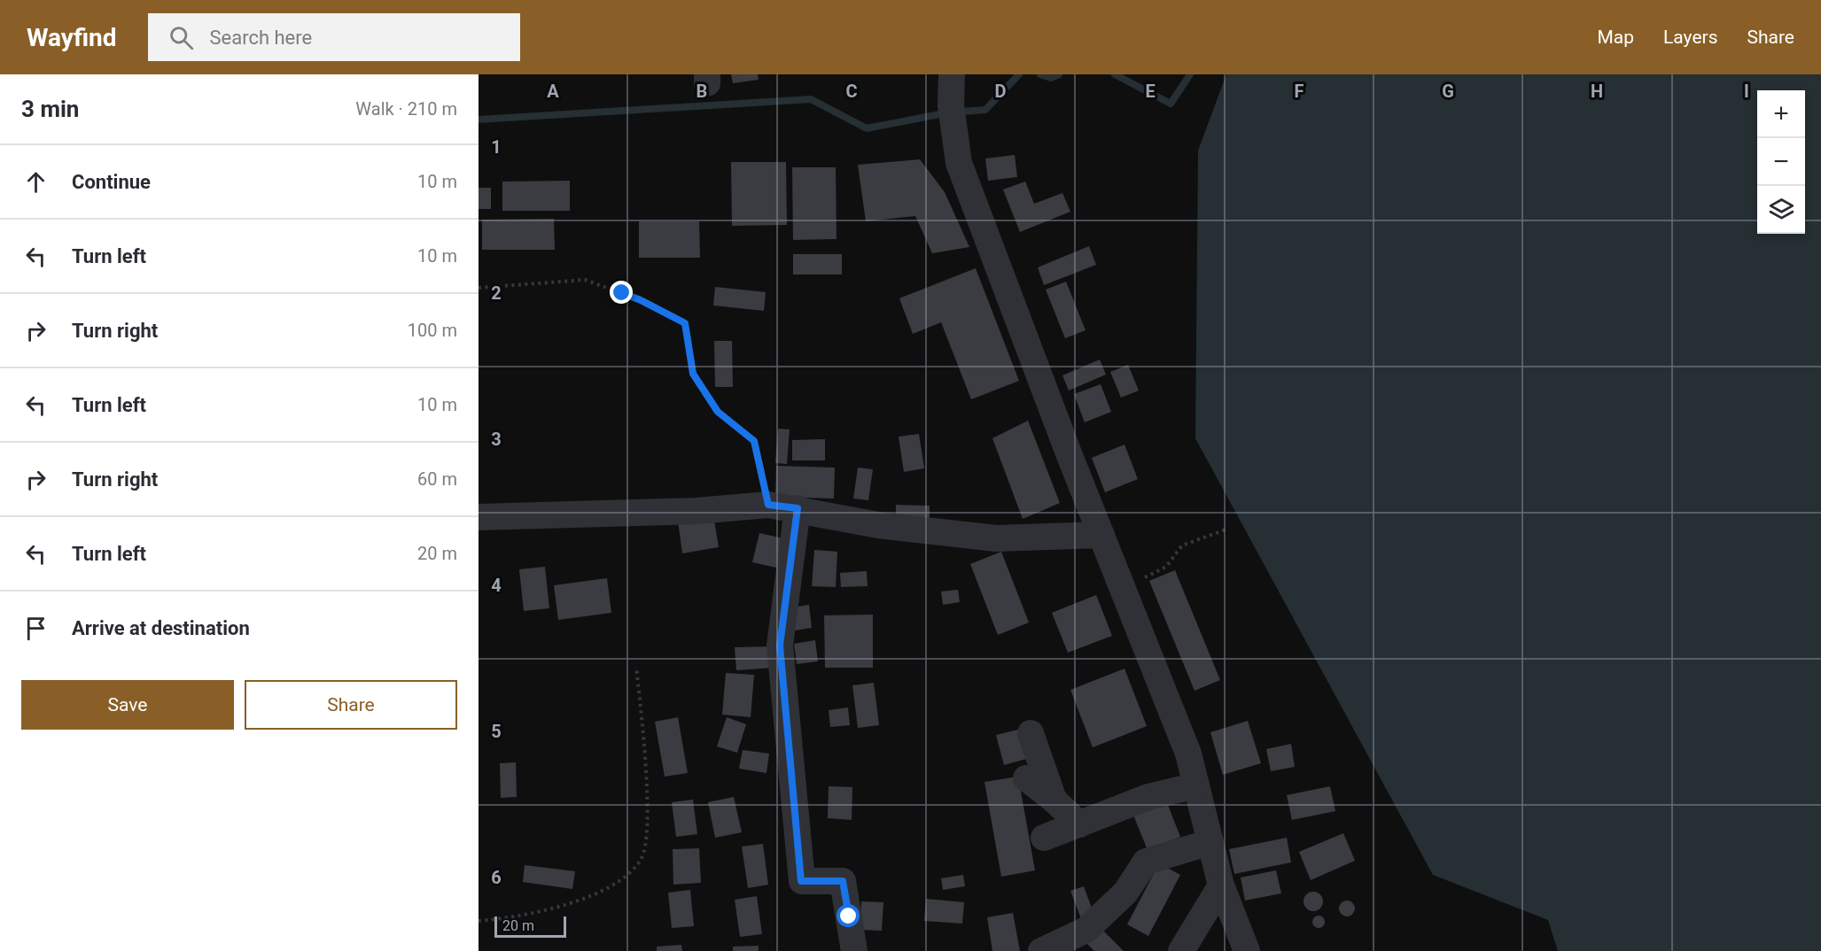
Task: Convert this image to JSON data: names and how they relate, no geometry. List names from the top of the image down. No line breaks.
{"scale_bar":"20 m","page":{"header":"Wayfind","search":"Search here","nav":["Map","Layers","Share"],"heading":["3 min","Walk · 210 m"],"map_buttons":["+","−"],"list":[["Continue","10 m"],["Turn left","10 m"],["Turn right","100 m"],["Turn left","10 m"],["Turn right","60 m"],["Turn left","20 m"],"Arrive at destination"],"buttons":["Save","Share"],"scale":"20 m"},"grid":{"columns":["A","B","C","D","E","F","G","H","I"],"rows":["1","2","3","4","5","6"]}}
